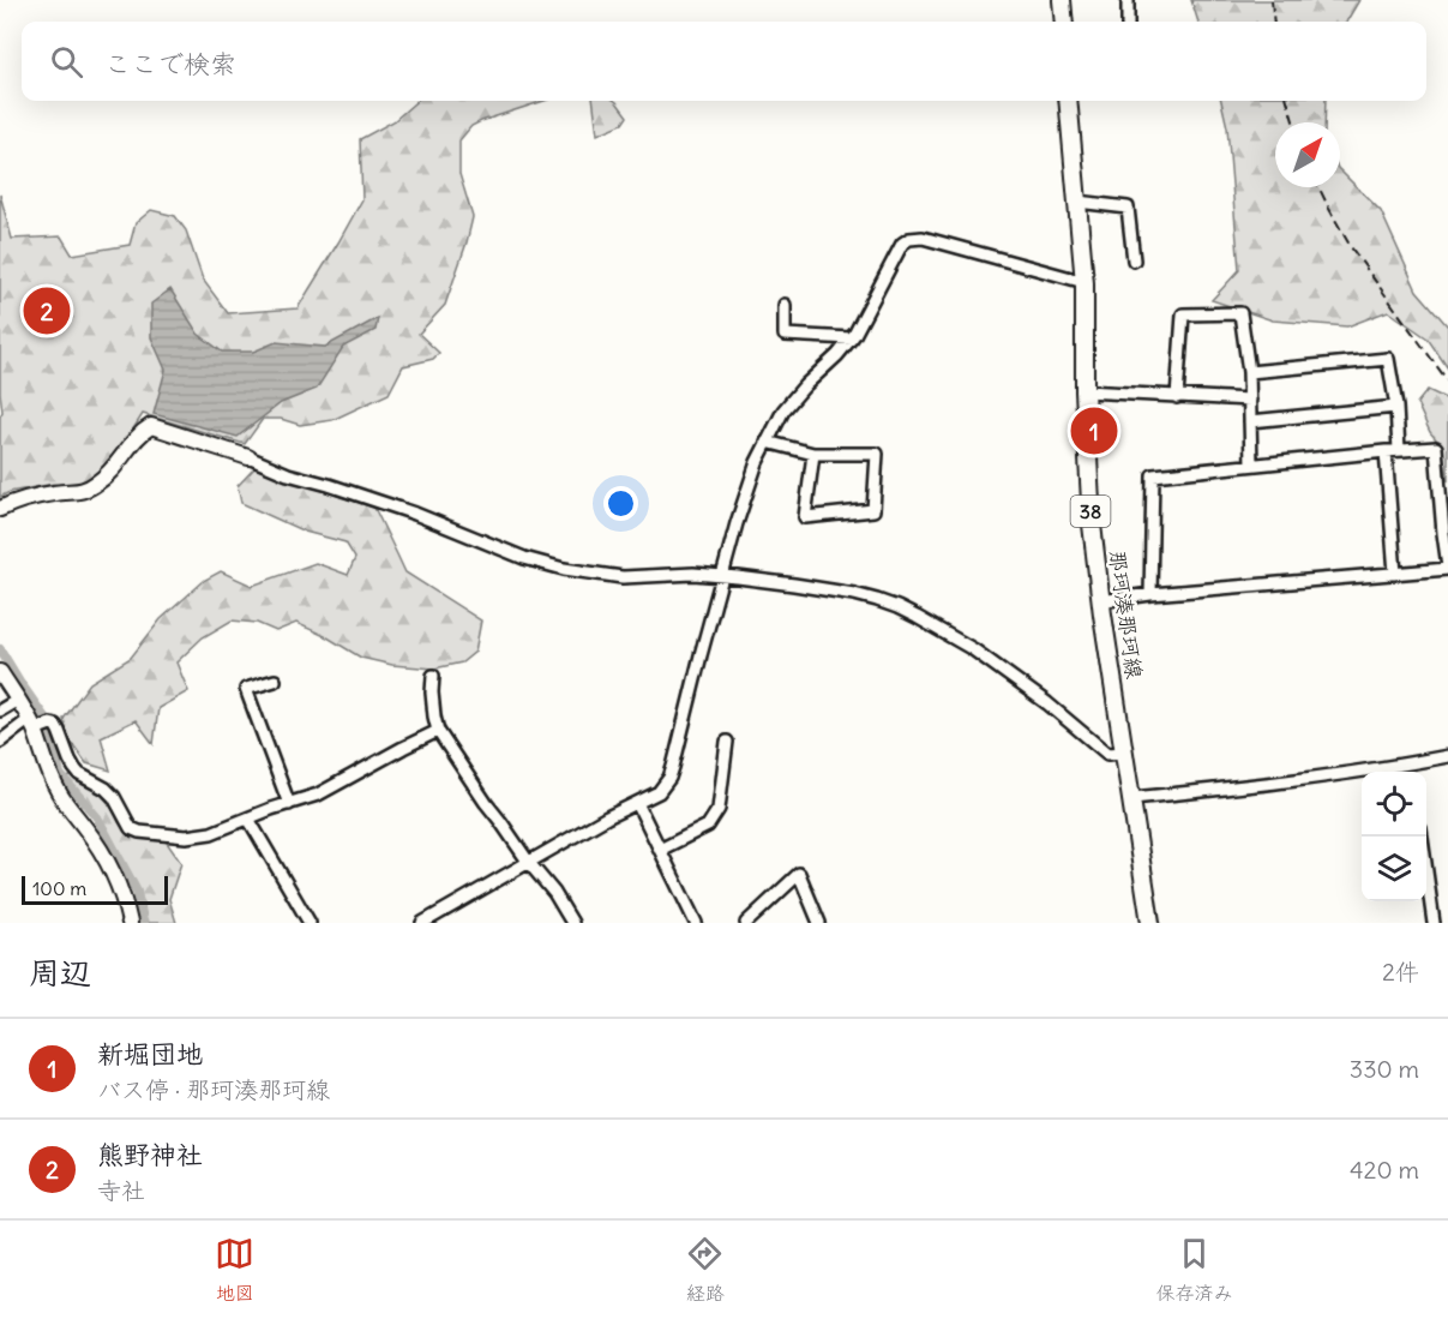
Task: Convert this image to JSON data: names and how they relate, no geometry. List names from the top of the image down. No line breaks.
{"streets":{"main road":["38","那珂湊那珂線"]},"scale_bar":"100 m","north":"top right","page":{"search":"ここで検索","pins":["2","1"],"scale":"100 m","heading":["周辺","2件"],"list":[{"mark":"1","name":"新堀団地","note":"バス停 · 那珂湊那珂線","value":"330 m"},{"mark":"2","name":"熊野神社","note":"寺社","value":"420 m"}],"nav":["地図","経路","保存済み"]}}
